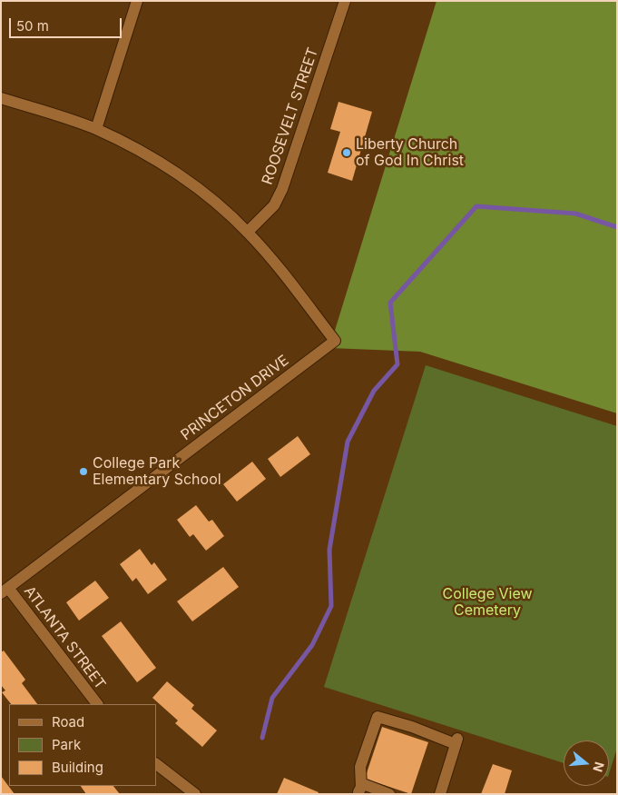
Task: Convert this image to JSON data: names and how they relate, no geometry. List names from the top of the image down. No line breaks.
{"streets":{"street":["ROOSEVELT STREET","PRINCETON DRIVE","ATLANTA STREET"]},"crossings":[["ROOSEVELT STREET","PRINCETON DRIVE"],["PRINCETON DRIVE","ATLANTA STREET"]],"parks":["College View Cemetery"],"places":["Liberty Church of God In Christ","College Park Elementary School"],"legend":["Road","Park","Building"],"scale_bar":"50 m","north":"right"}
